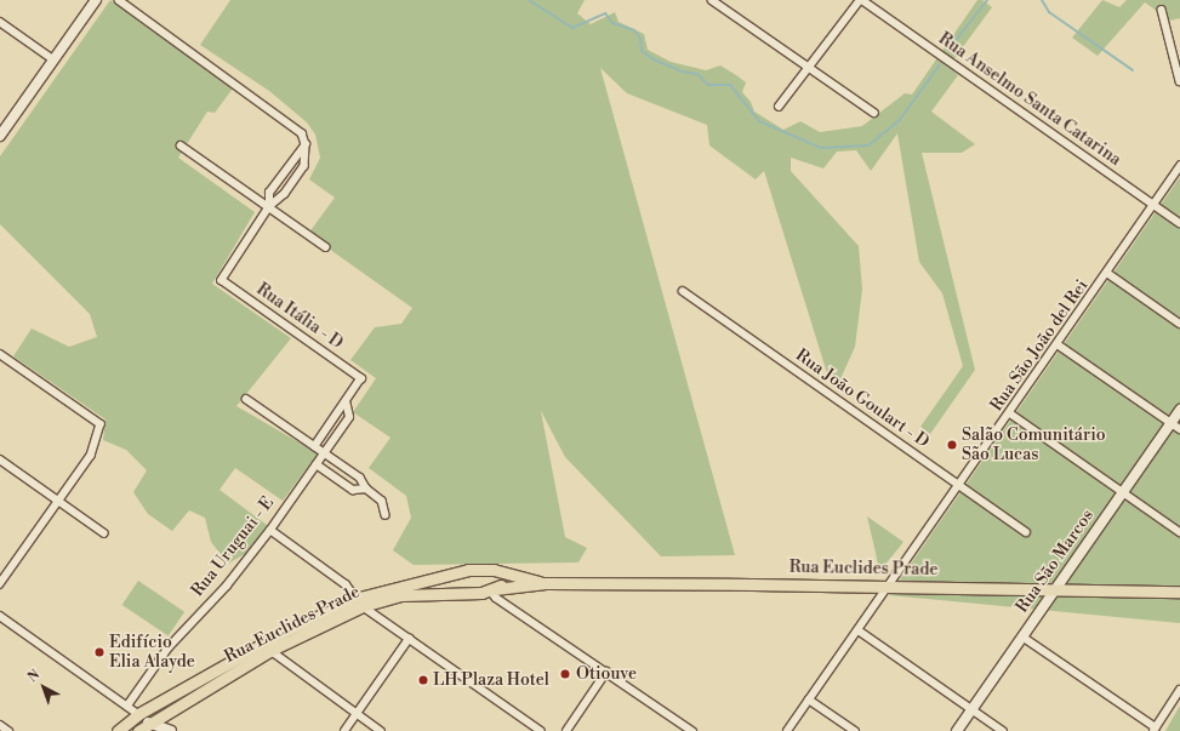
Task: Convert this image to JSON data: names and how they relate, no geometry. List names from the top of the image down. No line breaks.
{"streets":{"main road":["Rua Euclides Prade"],"street":["Rua Anselmo Santa Catarina","Rua Itália - D","Rua São João del Rei","Rua João Goulart - D","Rua Uruguai - E","Rua São Marcos"]},"crossings":[["Rua Anselmo Santa Catarina","Rua São João del Rei"],["Rua Itália - D","Rua Uruguai - E"],["Rua São João del Rei","Rua João Goulart - D"],["Rua São João del Rei","Rua Euclides Prade"],["Rua São Marcos","Rua Euclides Prade"]],"places":["Salão Comunitário São Lucas","Edifício Elia Alayde","Otiouve","LH Plaza Hotel"],"north":"top left"}
